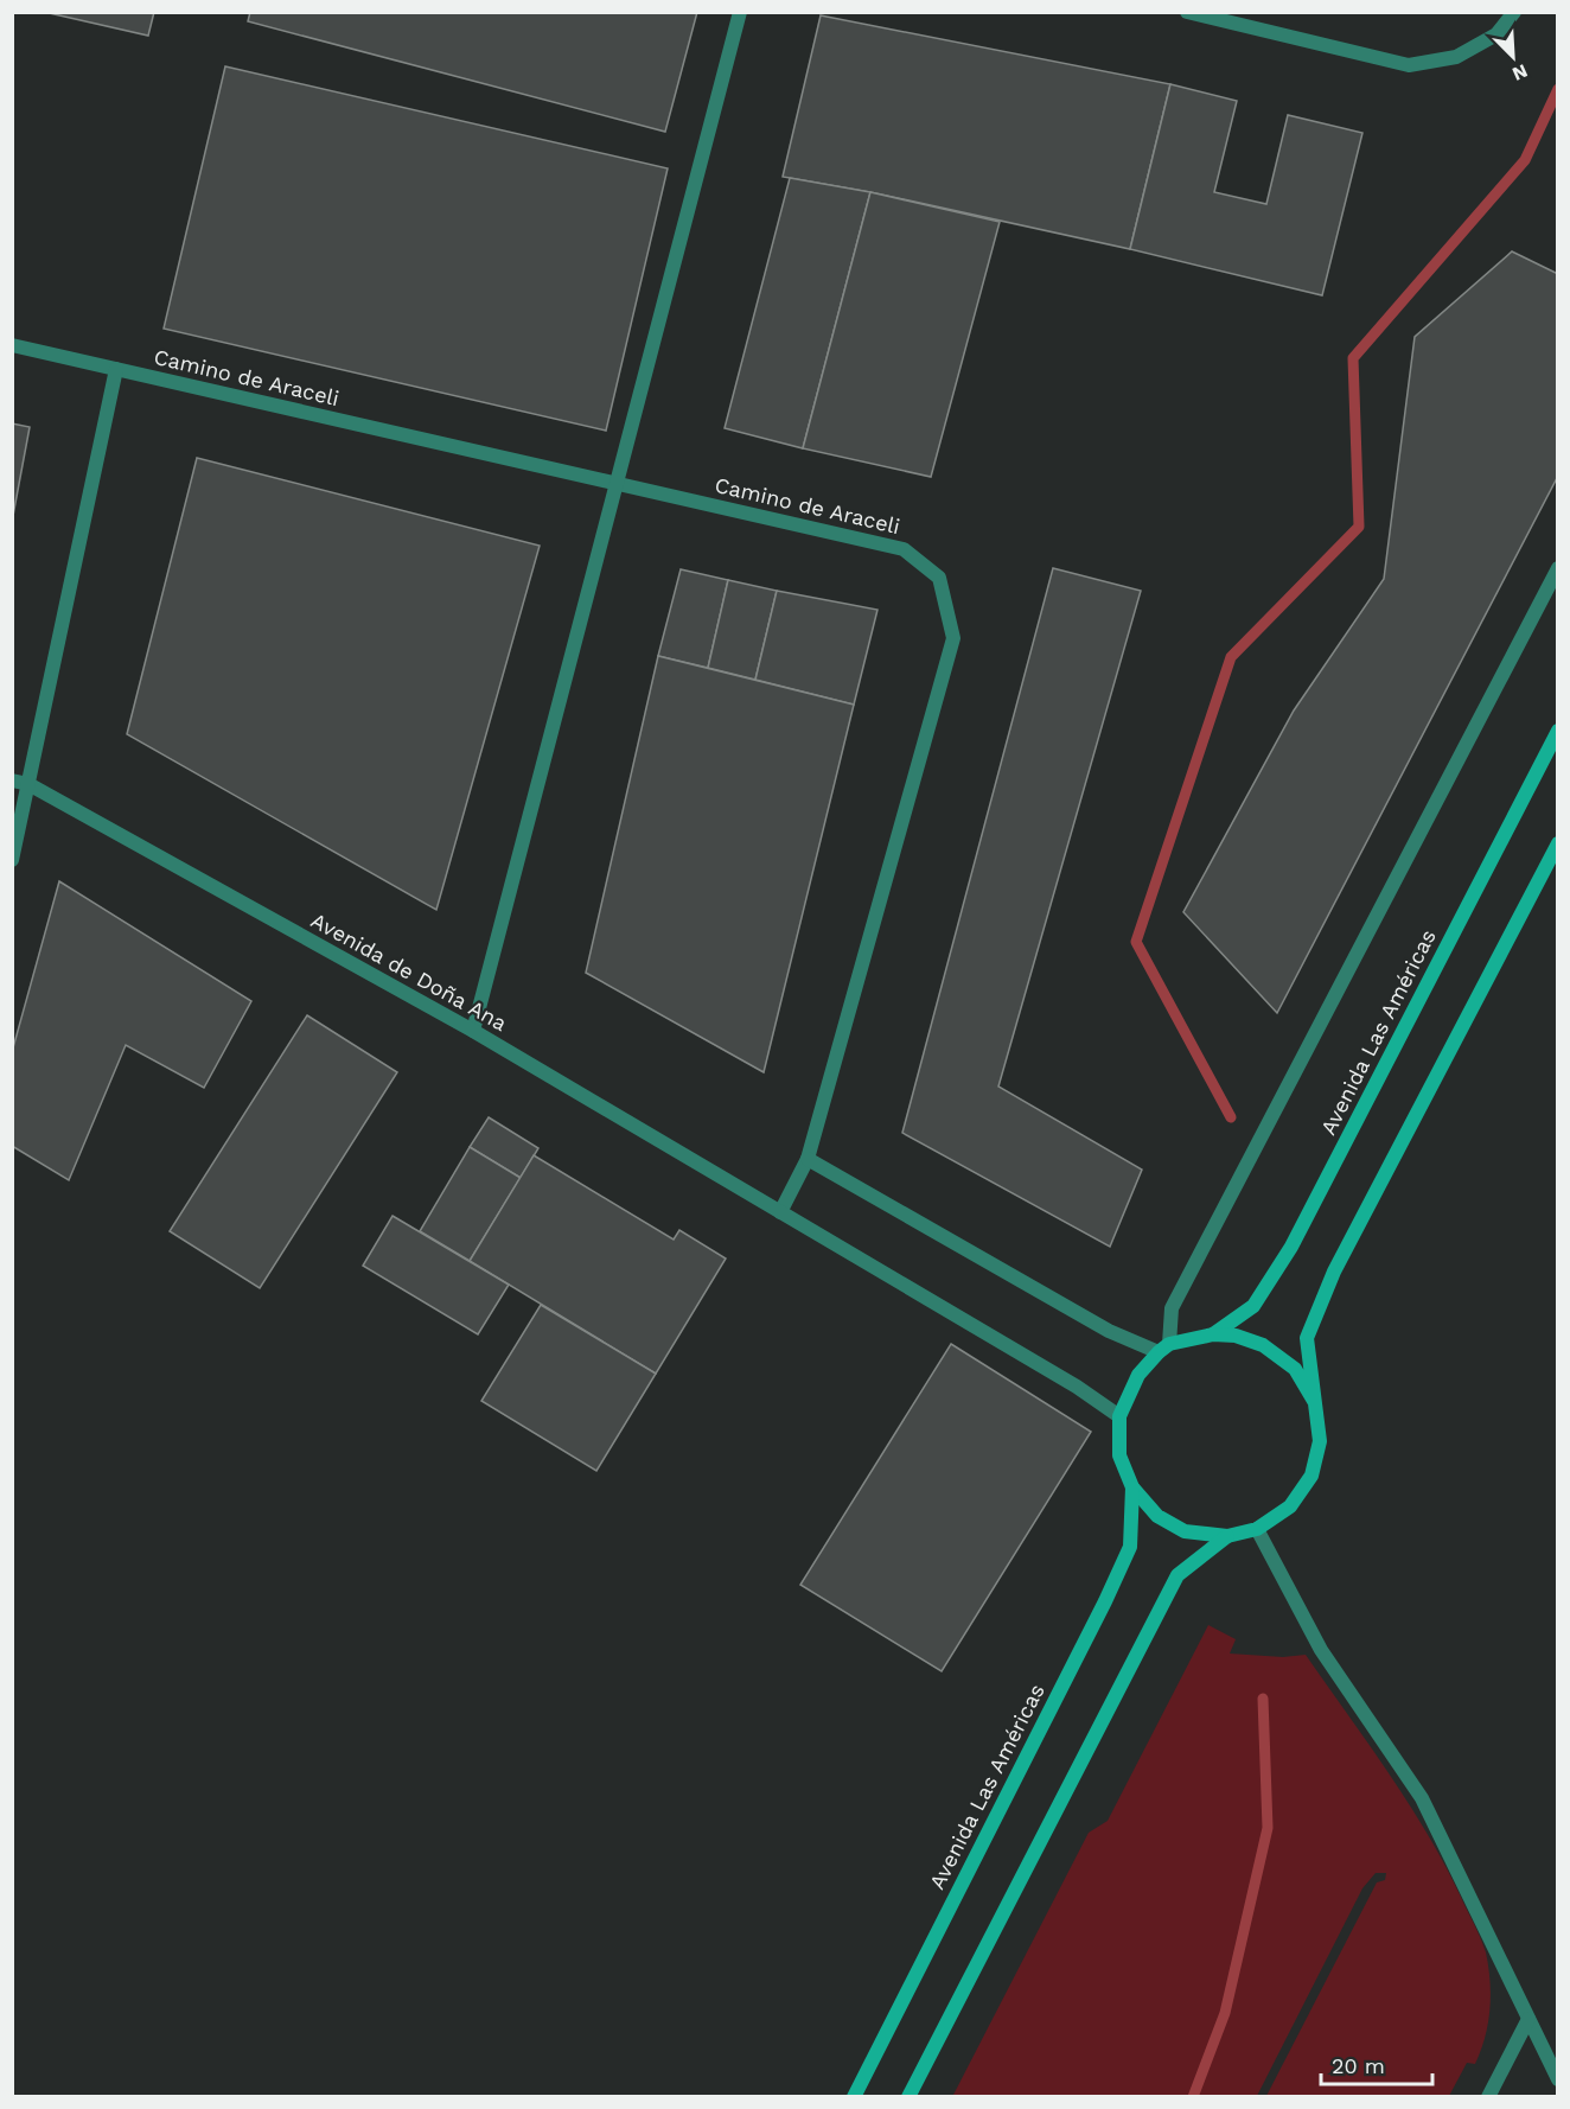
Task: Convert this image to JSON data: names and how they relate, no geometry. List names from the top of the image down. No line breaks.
{"streets":{"street":["Camino de Araceli","Avenida de Doña Ana","Avenida Las Américas"]},"crossings":[["Camino de Araceli","Avenida de Doña Ana"],["Avenida de Doña Ana","Avenida Las Américas"]],"scale_bar":"20 m","north":"bottom right"}
